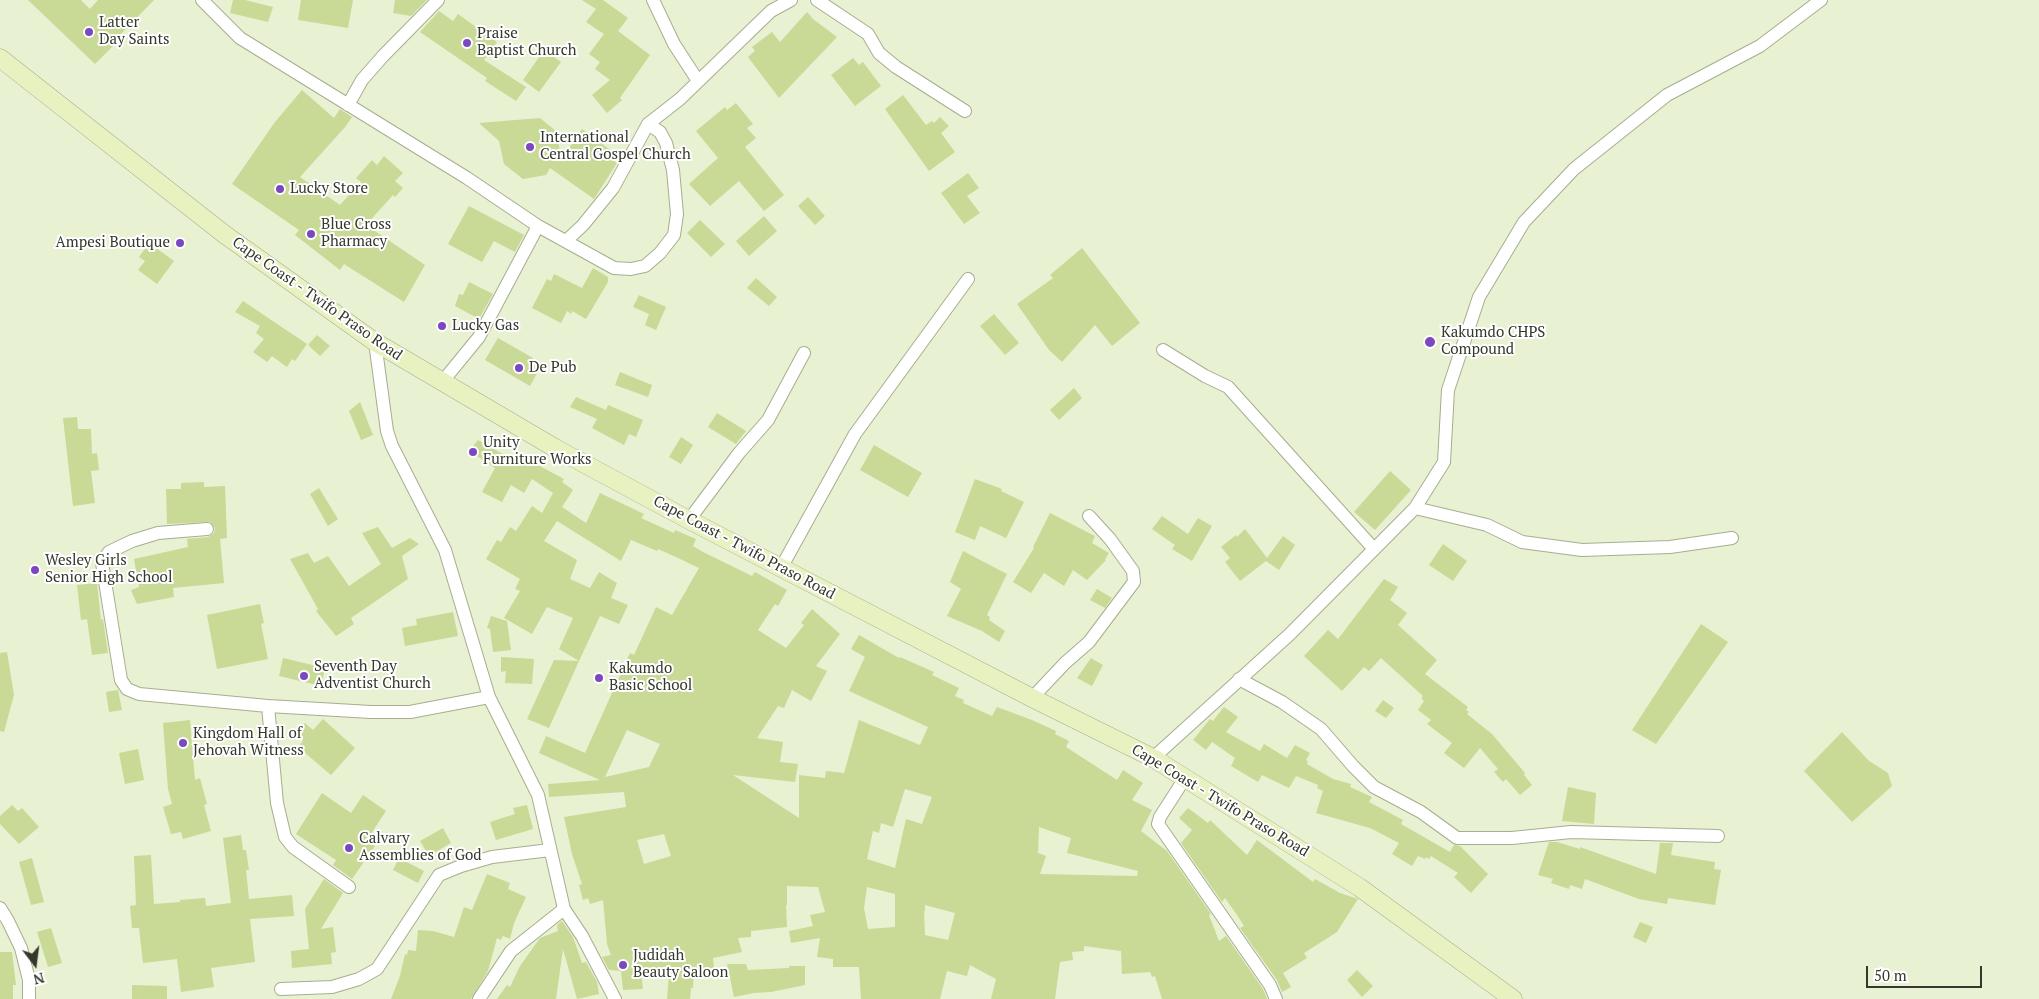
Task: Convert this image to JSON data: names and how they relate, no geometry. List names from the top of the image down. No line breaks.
{"streets":{"main road":["Cape Coast - Twifo Praso Road"]},"places":["Latter Day Saints","Praise Baptist Church","International Central Gospel Church","Lucky Store","Blue Cross Pharmacy","Ampesi Boutique","Lucky Gas","Kakumdo CHPS Compound","De Pub","Unity Furniture Works","Wesley Girls Senior High School","Seventh Day Adventist Church","Kakumdo Basic School","Kingdom Hall of Jehovah Witness","Calvary Assemblies of God","Judidah Beauty Saloon"],"scale_bar":"50 m","north":"bottom"}
